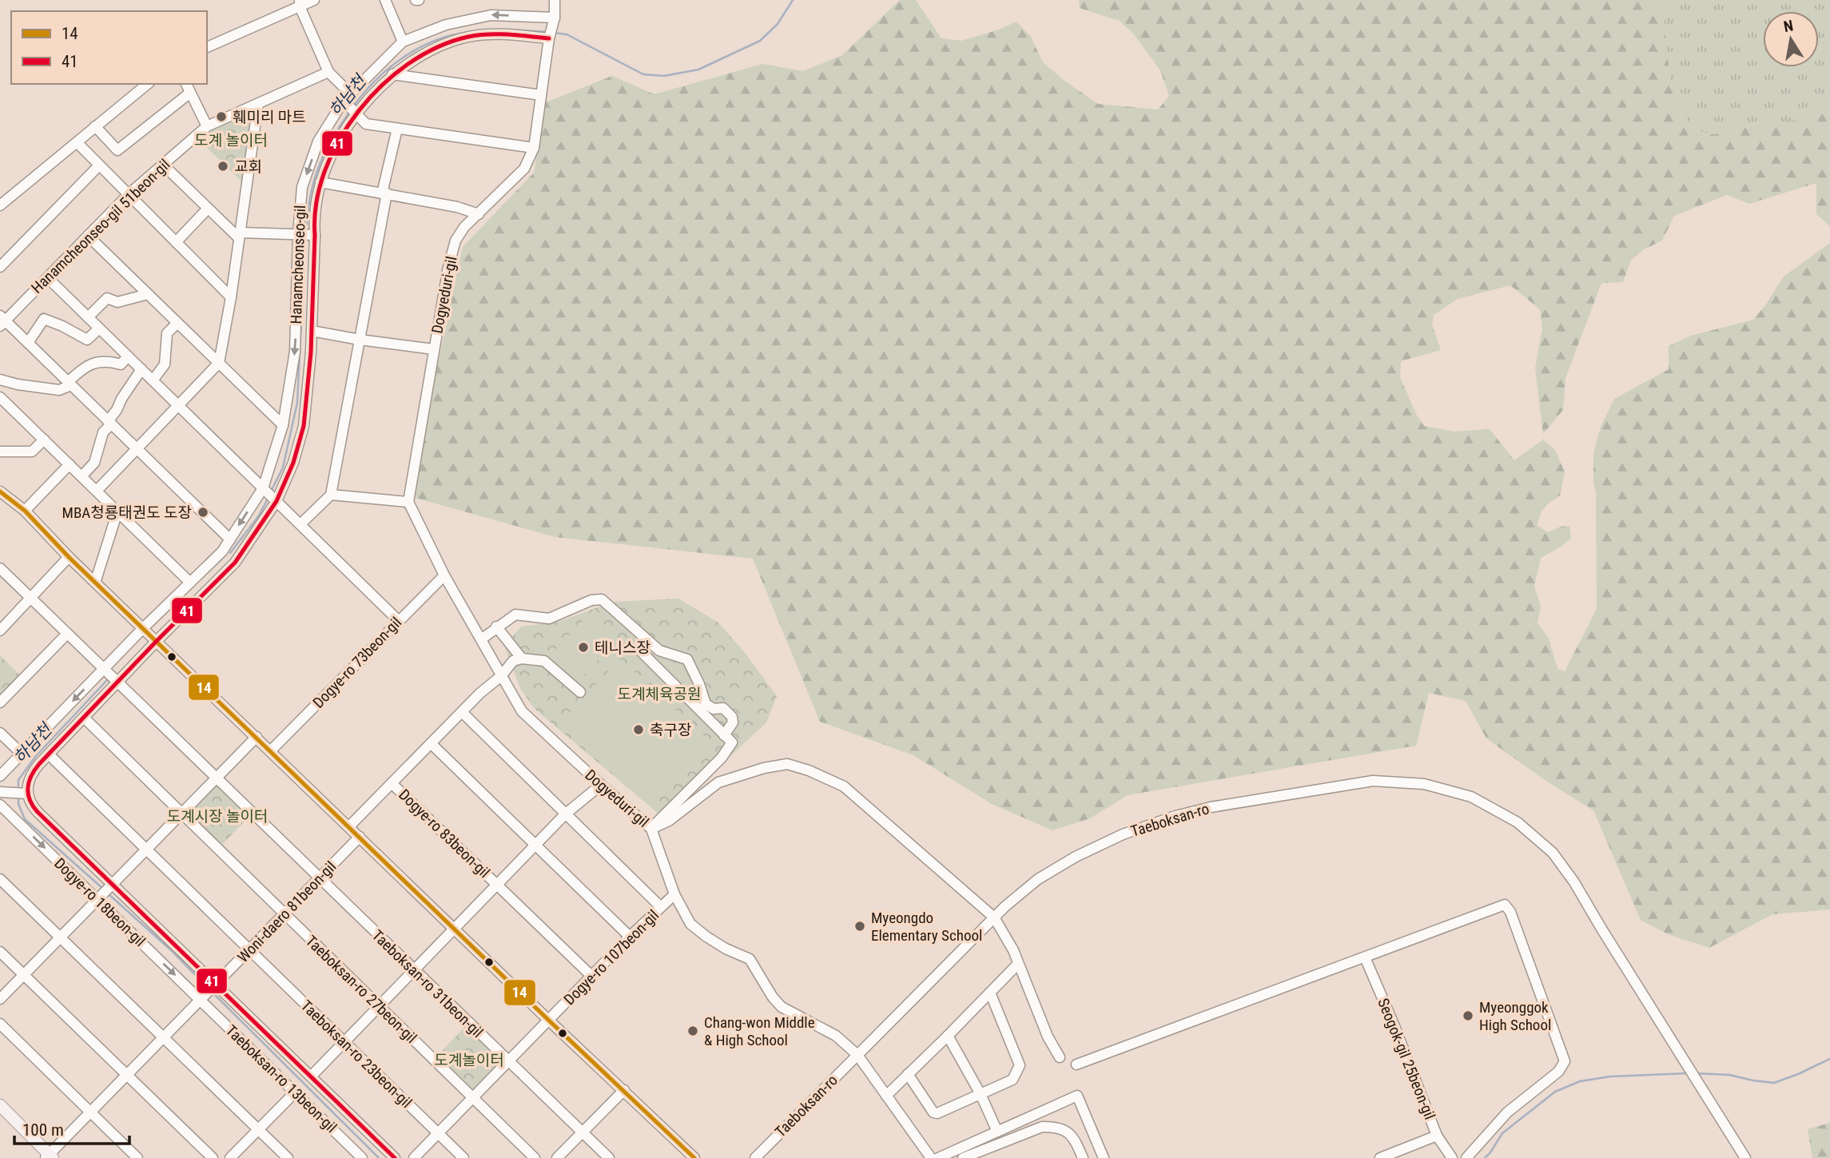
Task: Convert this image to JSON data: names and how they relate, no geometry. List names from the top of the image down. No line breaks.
{"streets":{"street":["Hanamcheonseo-gil 51beon-gil","Hanamcheonseo-gil","Dogyeduri-gil","Dogye-ro 73beon-gil","Taeboksan-ro","Dogye-ro 83beon-gil","Dogye-ro 18beon-gil","Woni-daero 81beon-gil","Dogye-ro 107beon-gil","Taeboksan-ro 31beon-gil","Taeboksan-ro 27beon-gil","Taeboksan-ro 23beon-gil","Seogok-gil 25beon-gil","Taeboksan-ro 13beon-gil"]},"crossings":[["Hanamcheonseo-gil","Dogyeduri-gil"],["Hanamcheonseo-gil","Taeboksan-ro 31beon-gil"],["Dogyeduri-gil","Dogye-ro 73beon-gil"],["Dogyeduri-gil","Taeboksan-ro"],["Dogyeduri-gil","Dogye-ro 83beon-gil"],["Dogyeduri-gil","Dogye-ro 107beon-gil"],["Dogye-ro 83beon-gil","Dogye-ro 107beon-gil"],["Dogye-ro 18beon-gil","Woni-daero 81beon-gil"],["Dogye-ro 18beon-gil","Taeboksan-ro 13beon-gil"],["Woni-daero 81beon-gil","Taeboksan-ro 31beon-gil"],["Woni-daero 81beon-gil","Taeboksan-ro 27beon-gil"],["Woni-daero 81beon-gil","Taeboksan-ro 23beon-gil"],["Woni-daero 81beon-gil","Taeboksan-ro 13beon-gil"],["Dogye-ro 107beon-gil","Taeboksan-ro 31beon-gil"],["Dogye-ro 107beon-gil","Taeboksan-ro 27beon-gil"],["Dogye-ro 107beon-gil","Taeboksan-ro 23beon-gil"]],"water":["하남천"],"parks":["도계 놀이터","도계체육공원","도계시장 놀이터","도계놀이터"],"places":["훼미리 마트","교회","MBA청룡태권도 도장","테니스장","축구장","Myeongdo Elementary School","Myeonggok High School","Chang-won Middle & High School"],"lines":["transit line 41","transit line 14"],"legend":["14","41"],"scale_bar":"100 m","north":"top"}
